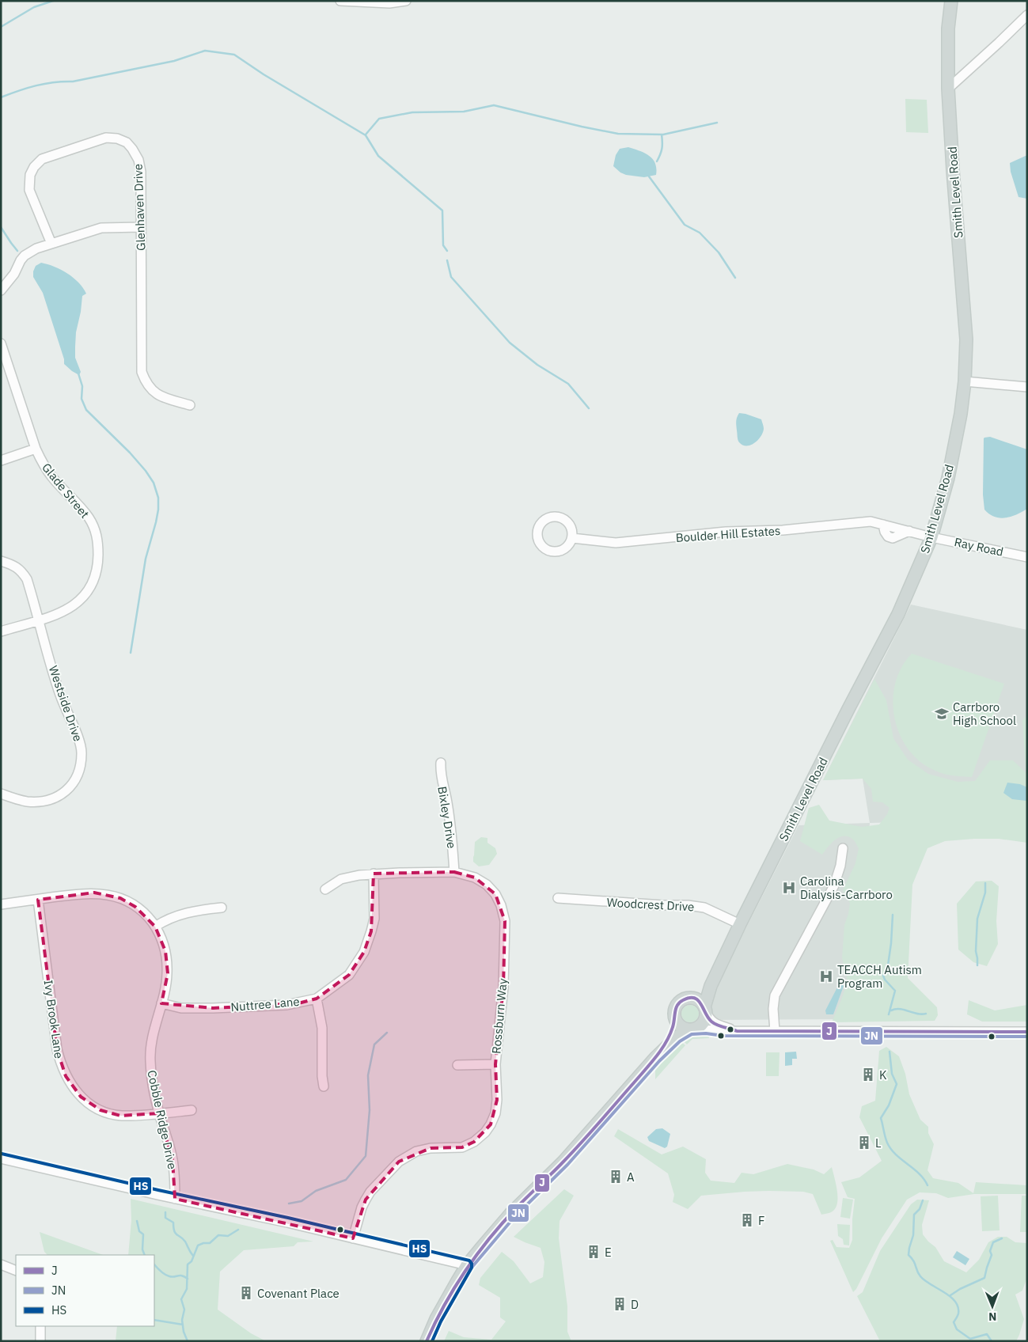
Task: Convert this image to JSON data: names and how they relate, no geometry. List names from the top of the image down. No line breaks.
{"streets":{"main road":["Smith Level Road"],"street":["Glenhaven Drive","Glade Street","Boulder Hill Estates","Ray Road","Westside Drive","Bixley Drive","Woodcrest Drive","Nuttree Lane","Rossburn Way","Ivy Brook Lane","Cobble Ridge Drive"]},"crossings":[["Smith Level Road","Boulder Hill Estates"],["Smith Level Road","Ray Road"],["Smith Level Road","Woodcrest Drive"],["Glade Street","Westside Drive"],["Boulder Hill Estates","Ray Road"],["Bixley Drive","Rossburn Way"],["Nuttree Lane","Rossburn Way"],["Nuttree Lane","Cobble Ridge Drive"],["Ivy Brook Lane","Cobble Ridge Drive"]],"places":{"school or university":["Carrboro High School"],"hospital":["Carolina Dialysis-Carrboro","TEACCH Autism Program"],"building":["K","L","A","F","E","Covenant Place","D"]},"lines":["transit line J","transit line JN","transit line HS"],"legend":["J","JN","HS"],"north":"bottom"}
